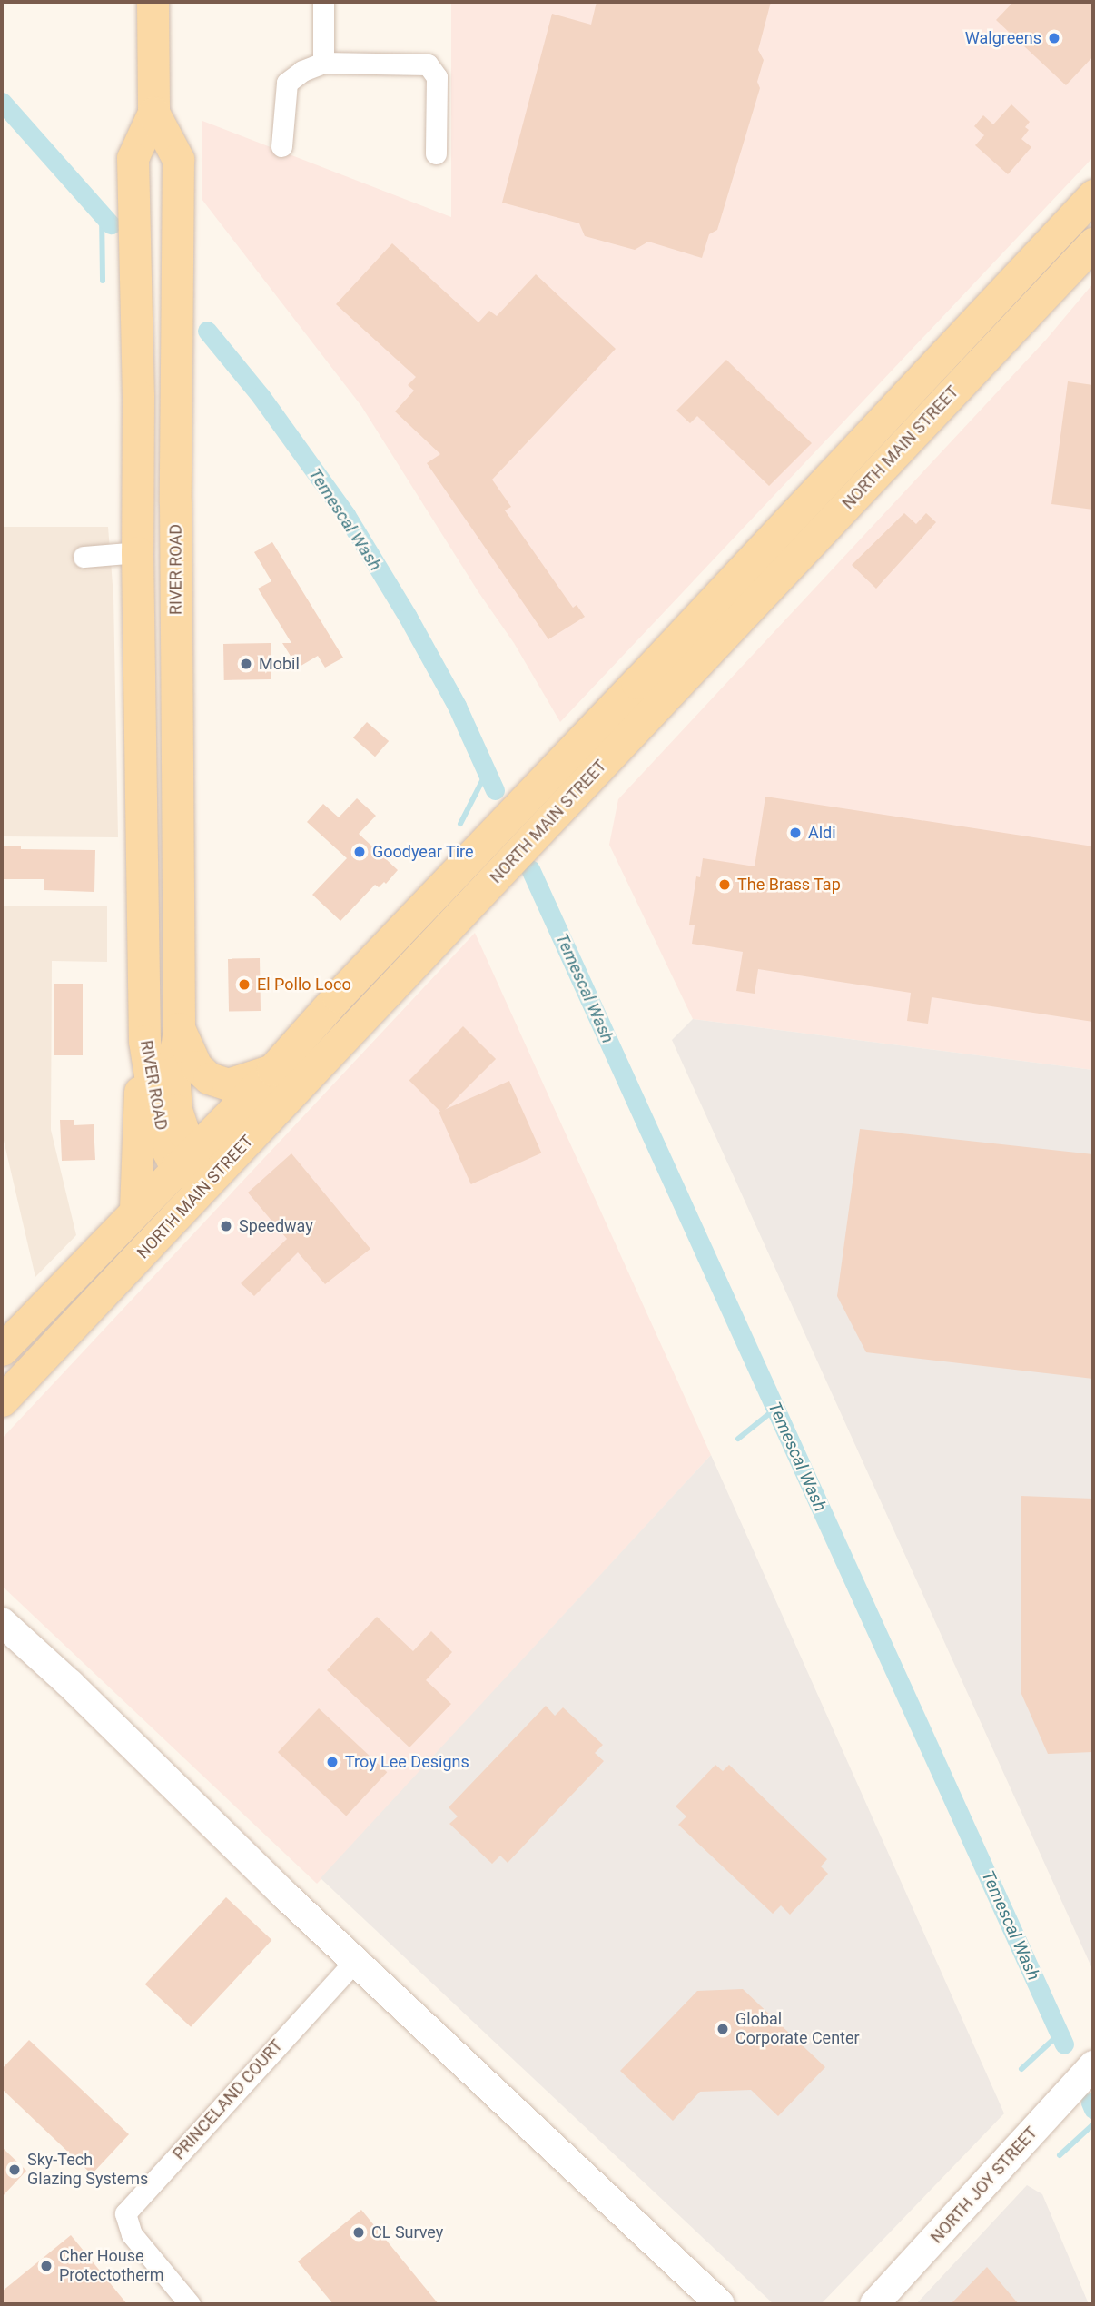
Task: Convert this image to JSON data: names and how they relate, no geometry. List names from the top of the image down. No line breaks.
{"streets":{"main road":["NORTH MAIN STREET","RIVER ROAD"],"street":["PRINCELAND COURT","NORTH JOY STREET"]},"crossings":[["NORTH MAIN STREET","RIVER ROAD"]],"water":["Temescal Wash"],"places":["Walgreens","Mobil","Aldi","Goodyear Tire","The Brass Tap","El Pollo Loco","Speedway","Troy Lee Designs","Global Corporate Center","Sky-Tech Glazing Systems","CL Survey","Cher House Protectotherm"]}
